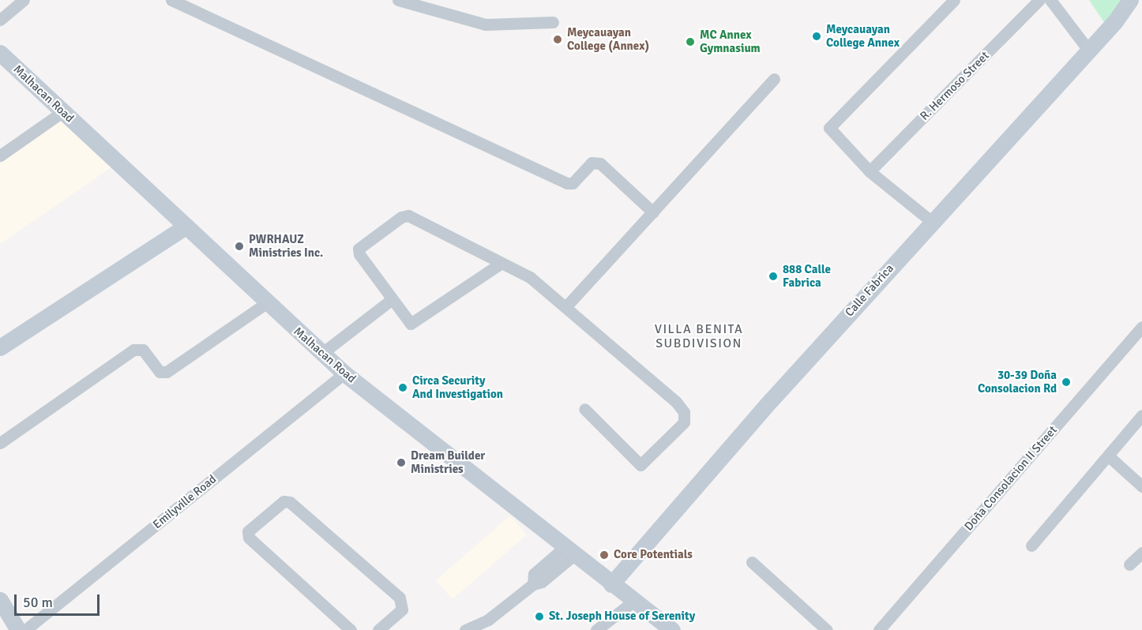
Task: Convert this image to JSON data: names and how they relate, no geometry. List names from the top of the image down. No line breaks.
{"streets":{"street":["R. Hermoso Street","Malhacan Road","Calle Fabrica","Doña Consolacion II Street","Emilyville Road"]},"crossings":[["Malhacan Road","Calle Fabrica"],["Malhacan Road","Emilyville Road"]],"districts":["VILLA BENITA SUBDIVISION"],"places":["Meycauayan College Annex","Meycauayan College (Annex)","MC Annex Gymnasium","PWRHAUZ Ministries Inc.","888 Calle Fabrica","30-39 Doña Consolacion Rd","Circa Security And Investigation","Dream Builder Ministries","Core Potentials","St. Joseph House of Serenity"],"scale_bar":"50 m"}
